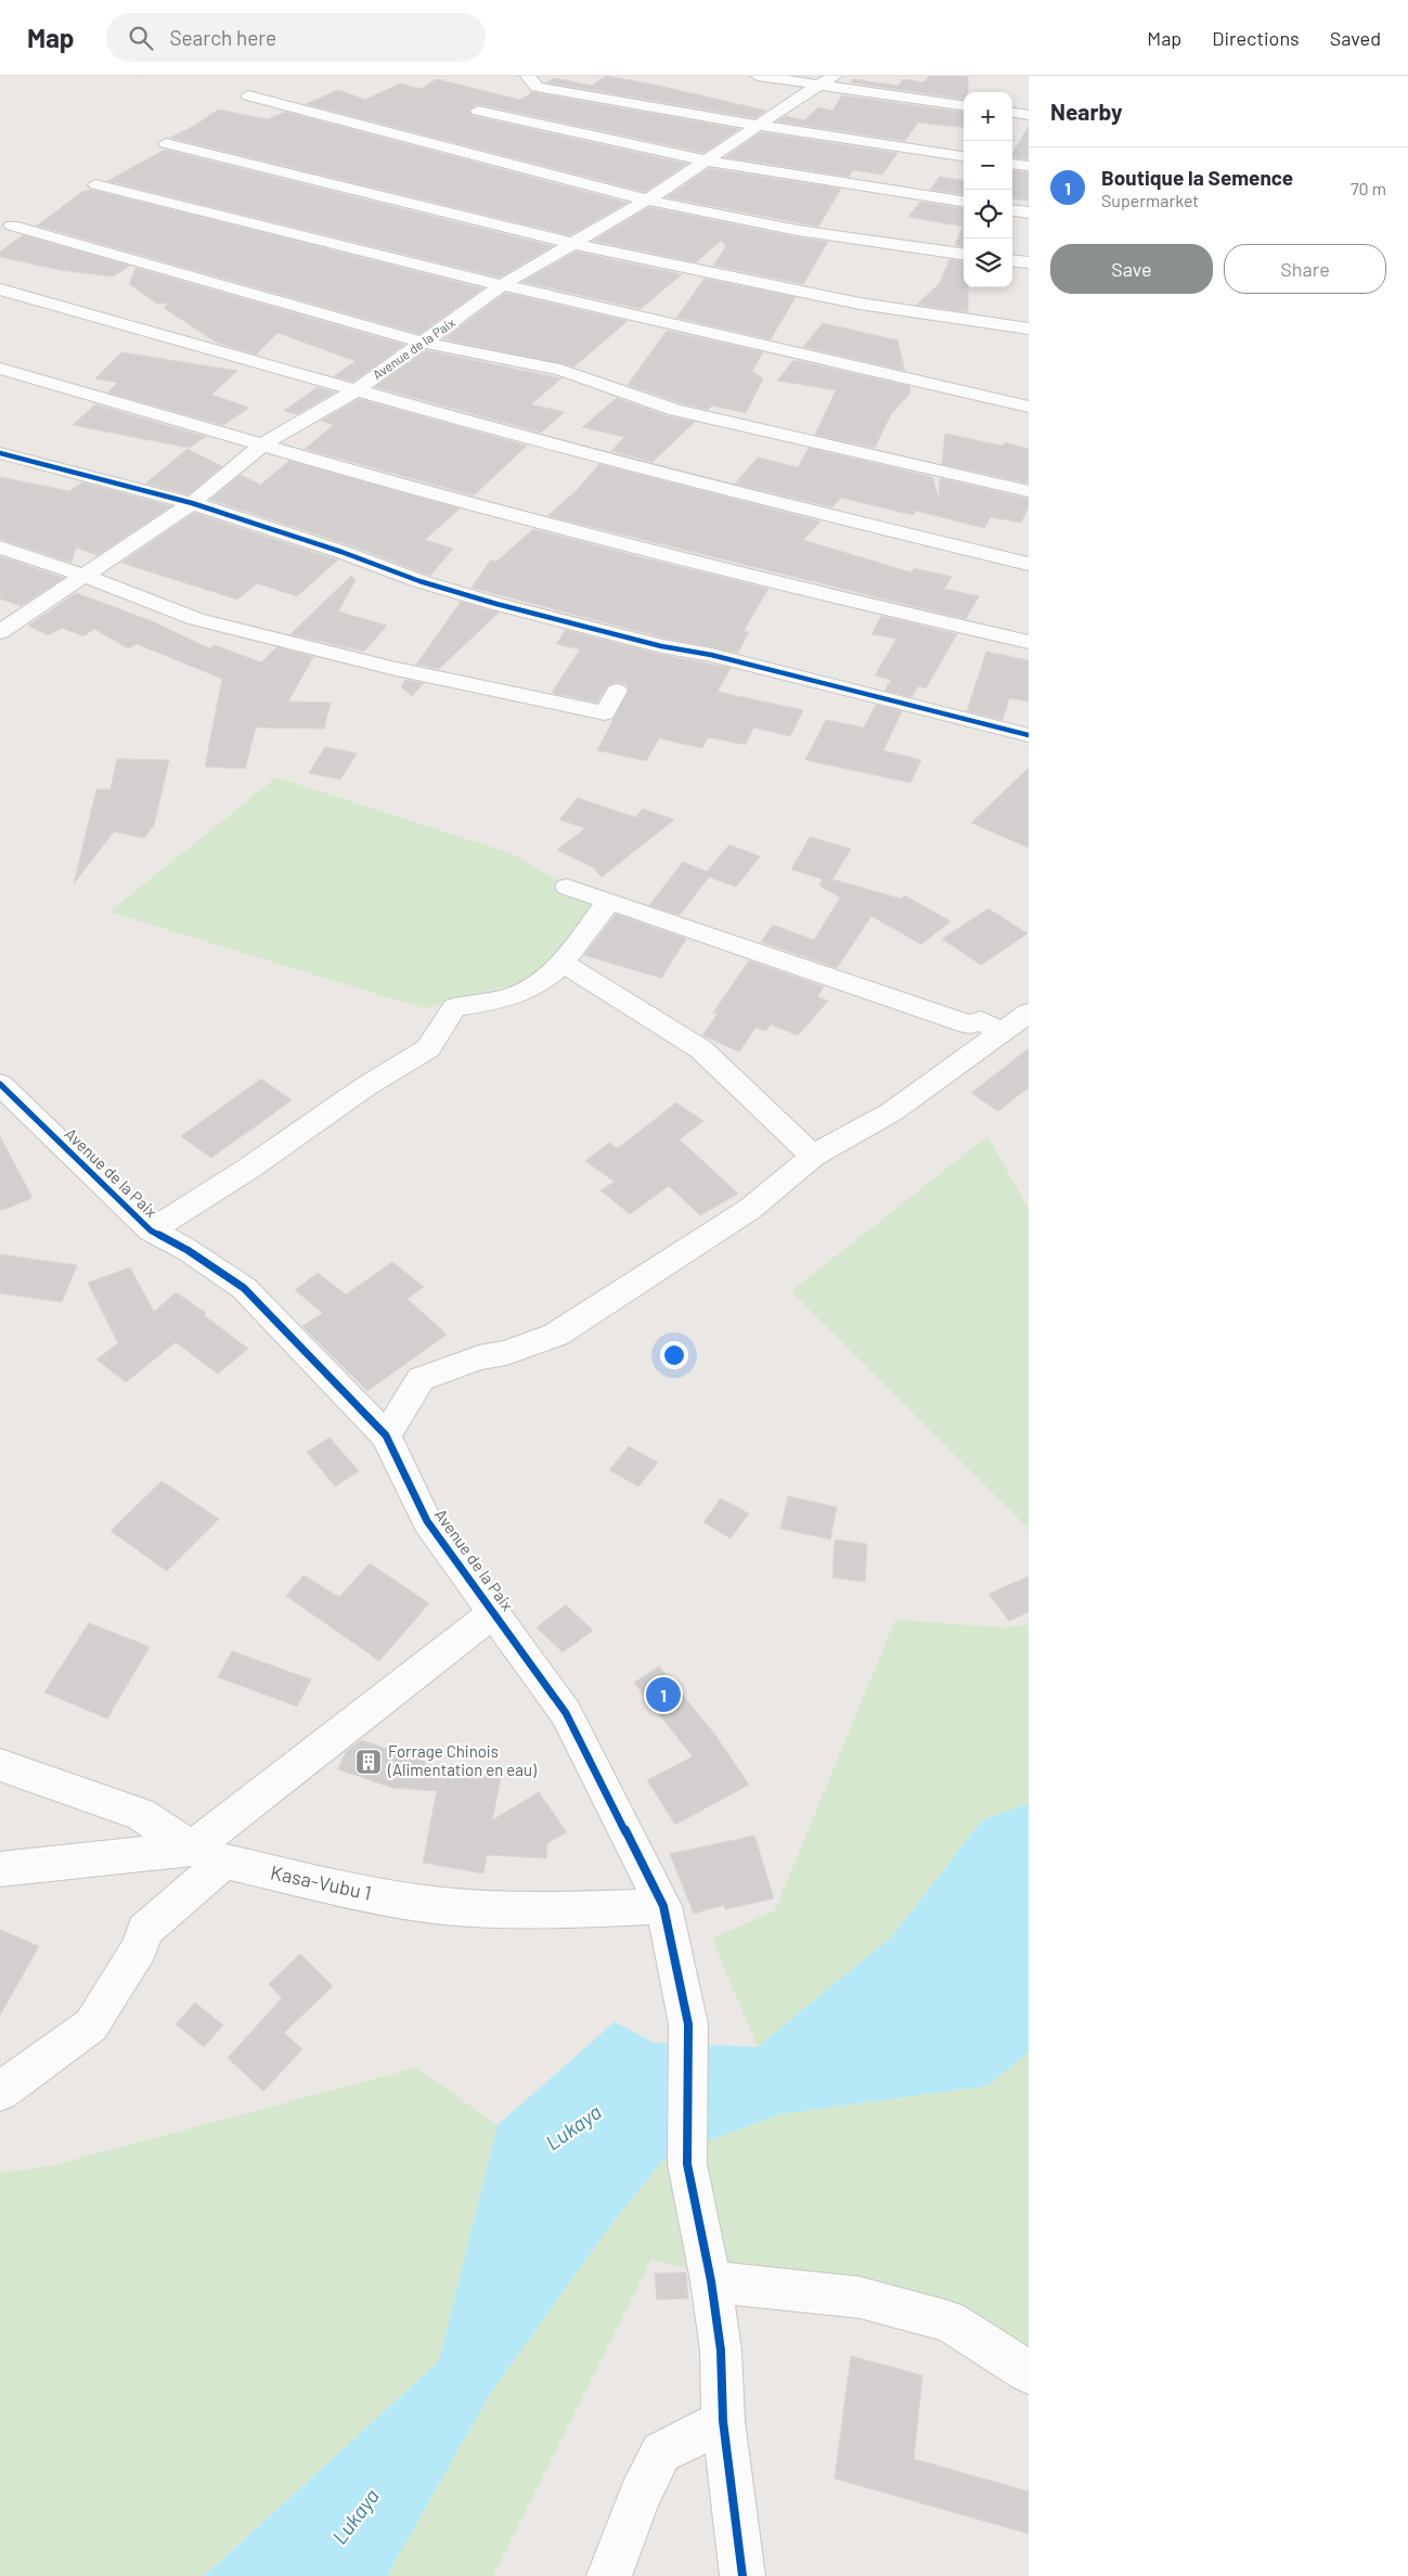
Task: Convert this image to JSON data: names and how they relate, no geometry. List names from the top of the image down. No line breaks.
{"streets":{"street":["Avenue de la Paix","Kasa-Vubu 1"]},"crossings":[["Avenue de la Paix","Kasa-Vubu 1"]],"water":["Lukaya"],"places":{"building":["Forrage Chinois (Alimentation en eau)"]},"page":{"header":"Map","search":"Search here","nav":["Map","Directions","Saved"],"heading":"Nearby","map_buttons":["+","−"],"list":[{"mark":"1","name":"Boutique la Semence","note":"Supermarket","value":"70 m"}],"buttons":["Save","Share"],"pins":"1"}}
